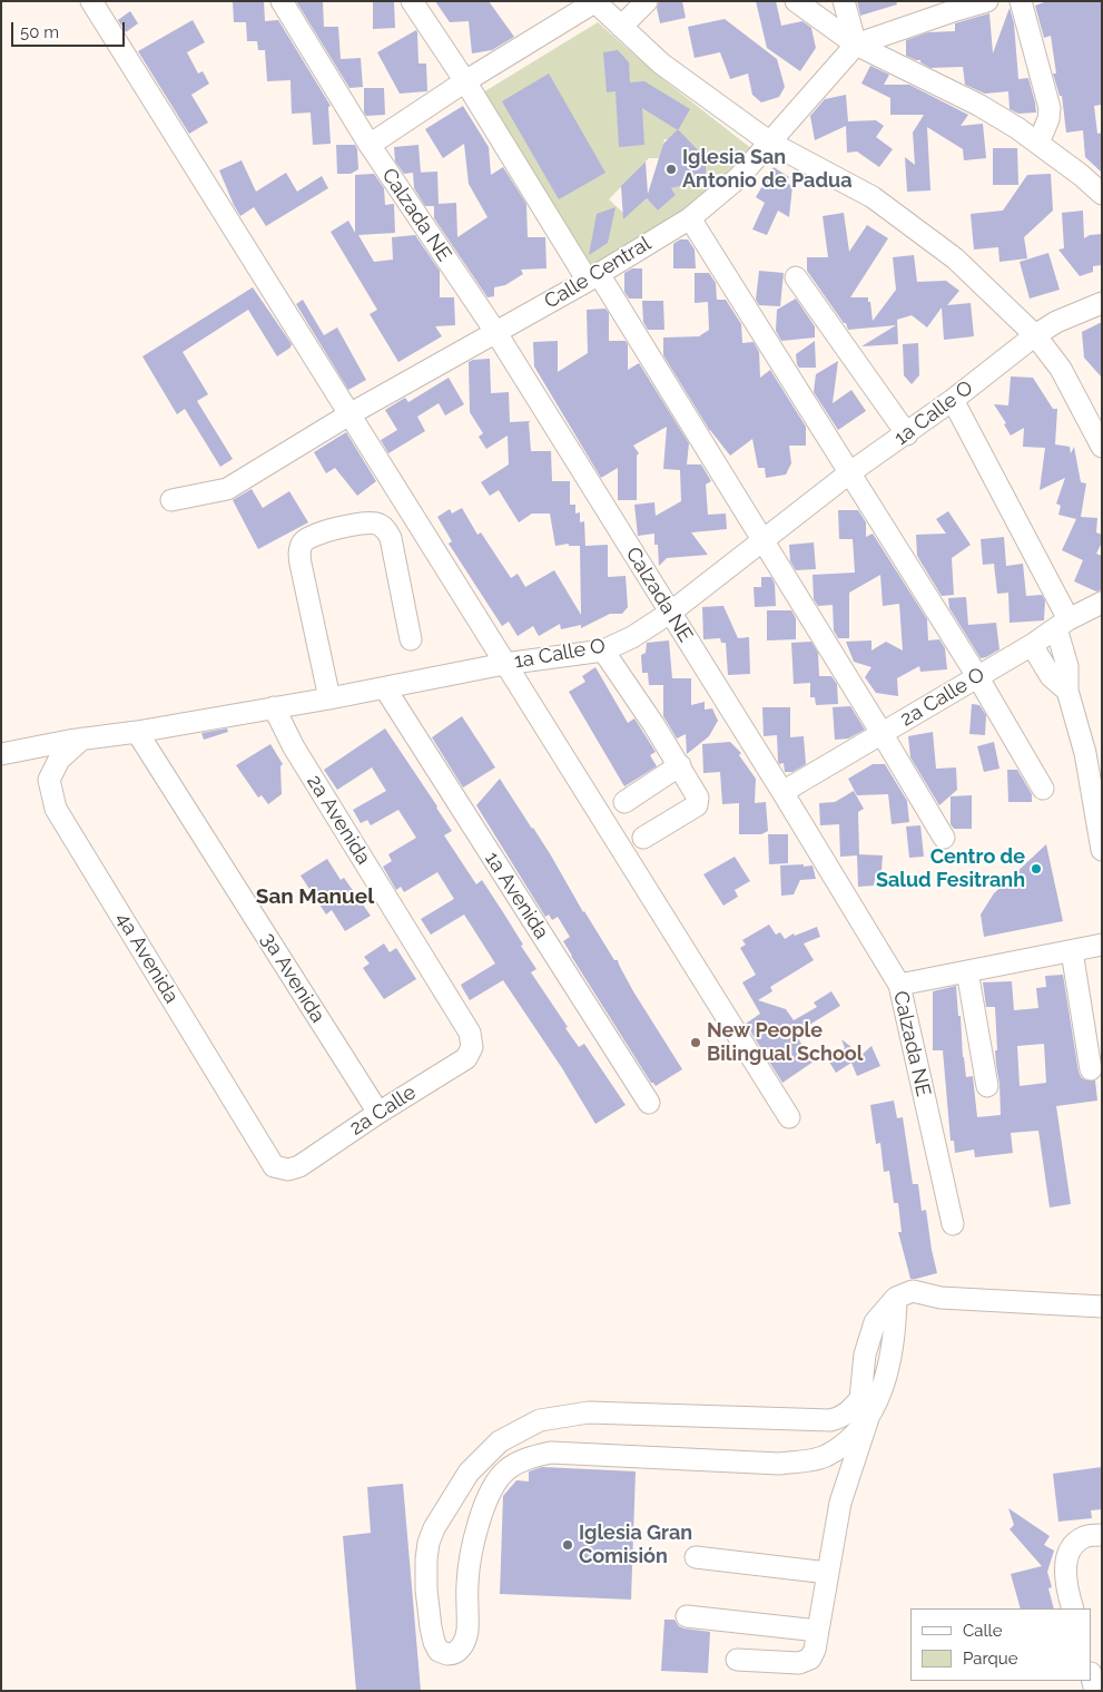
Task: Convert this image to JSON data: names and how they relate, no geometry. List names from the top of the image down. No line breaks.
{"streets":{"street":["Calzada NE","Calle Central","1a Calle O","2a Calle O","2a Avenida","1a Avenida","4a Avenida","3a Avenida","2a Calle"]},"crossings":[["Calzada NE","Calle Central"],["Calzada NE","1a Calle O"],["Calzada NE","2a Calle O"],["1a Calle O","2a Avenida"],["1a Calle O","1a Avenida"],["1a Calle O","4a Avenida"],["1a Calle O","3a Avenida"],["2a Avenida","2a Calle"],["4a Avenida","2a Calle"],["3a Avenida","2a Calle"]],"districts":["San Manuel"],"places":["Iglesia San Antonio de Padua","Centro de Salud Fesitranh","New People Bilingual School","Iglesia Gran Comisión"],"legend":["Calle","Parque"],"scale_bar":"50 m"}
